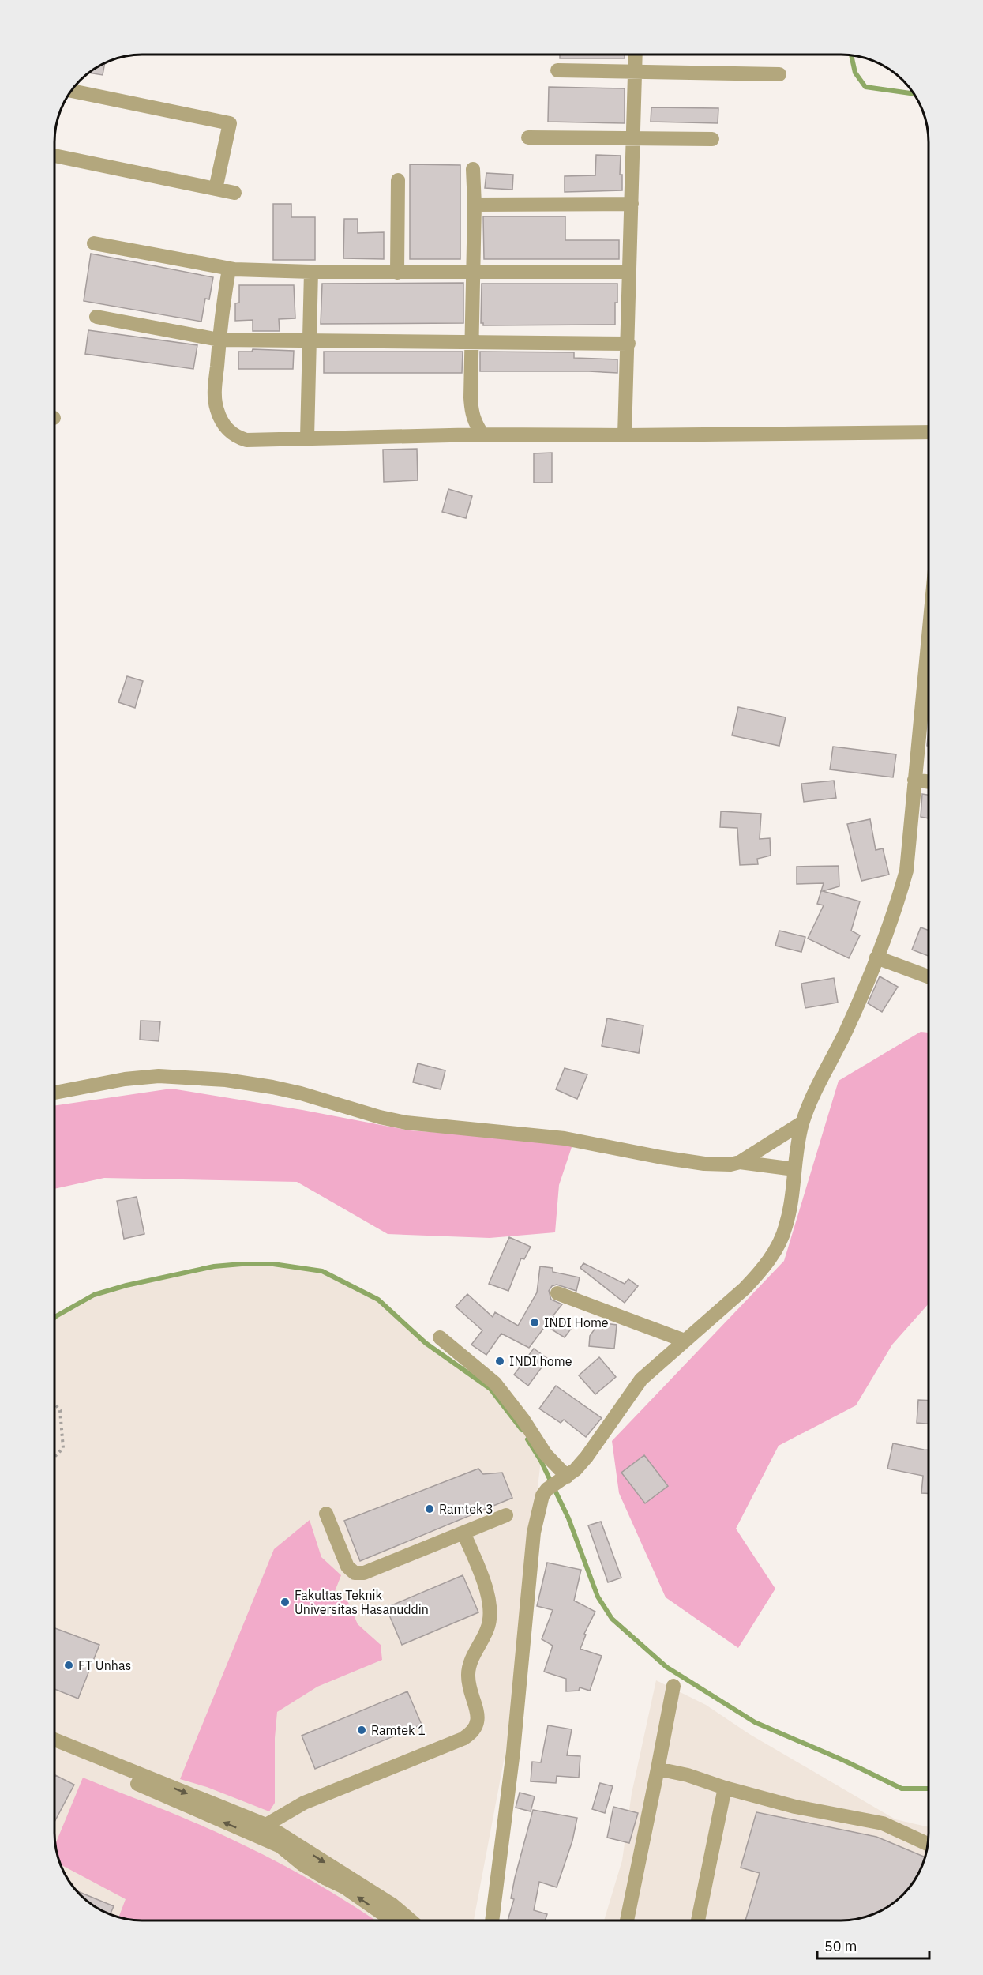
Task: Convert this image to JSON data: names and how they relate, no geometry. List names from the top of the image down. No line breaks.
{"places":["INDI Home","INDI home","Ramtek 3","Fakultas Teknik Universitas Hasanuddin","FT Unhas","Ramtek 1"],"scale_bar":"50 m"}
